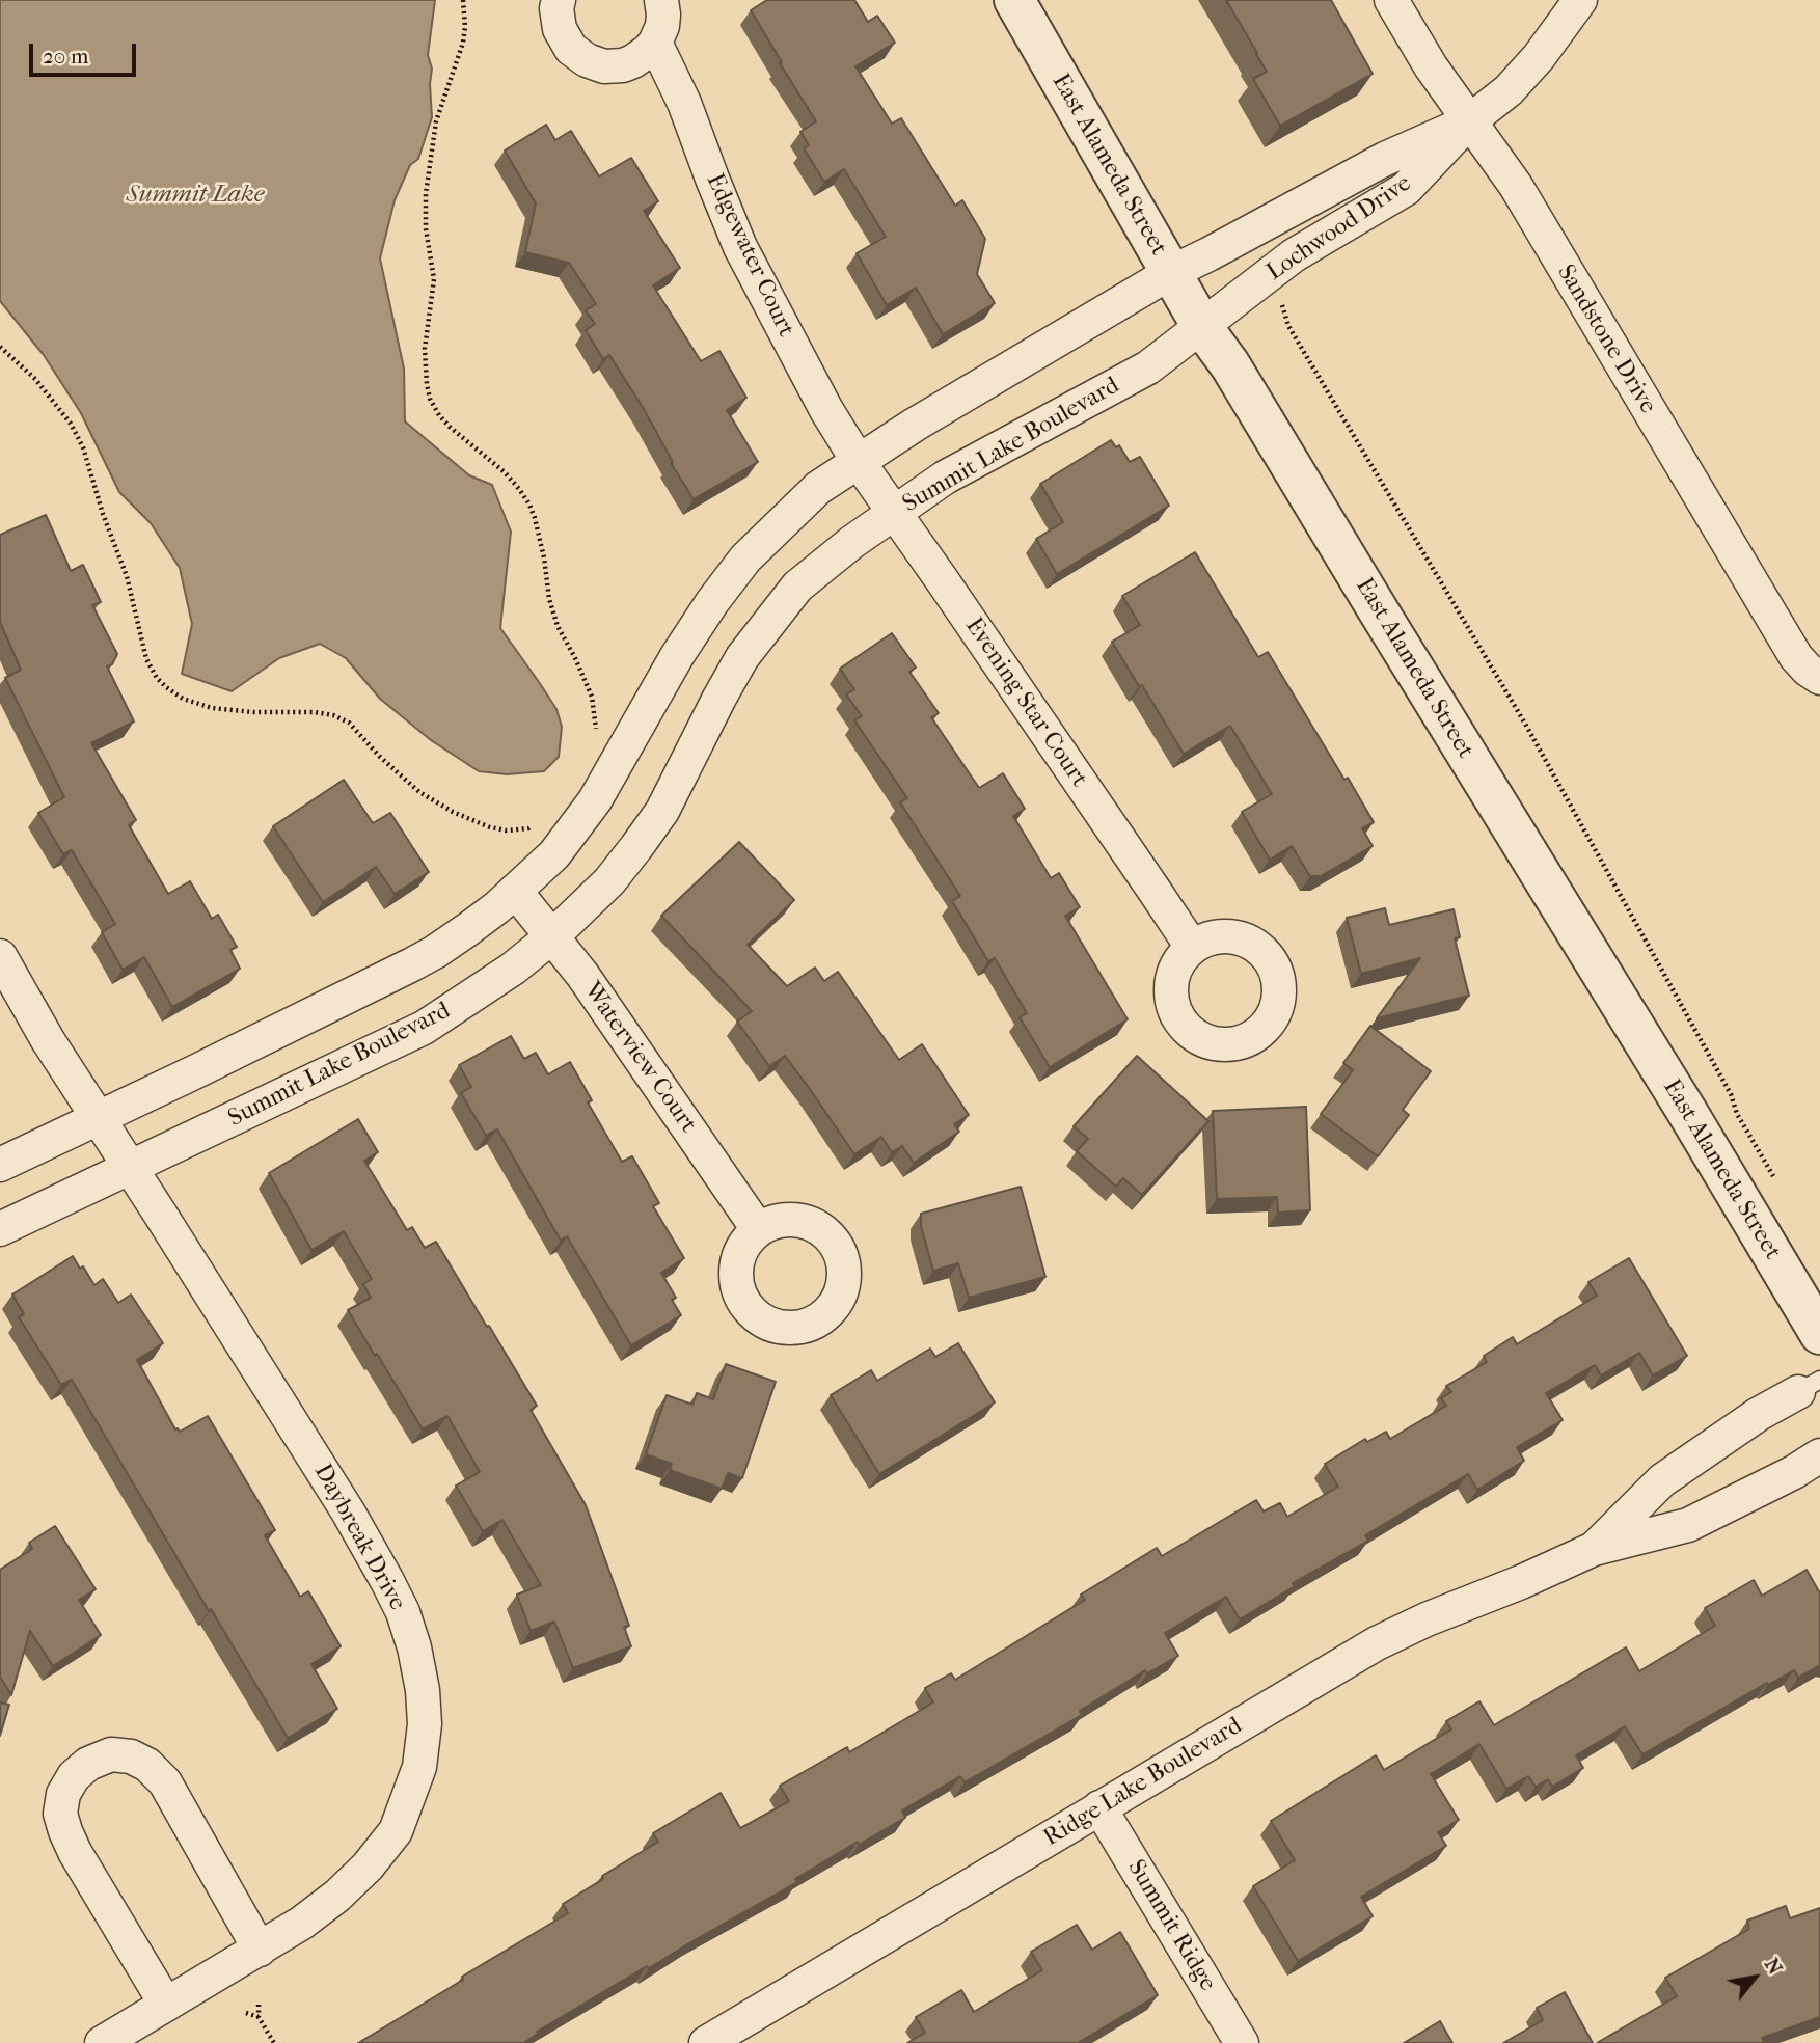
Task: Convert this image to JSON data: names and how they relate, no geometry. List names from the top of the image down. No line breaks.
{"streets":{"street":["East Alameda Street","Lochwood Drive","Edgewater Court","Sandstone Drive","Summit Lake Boulevard","Evening Star Court","Waterview Court","Daybreak Drive","Ridge Lake Boulevard","Summit Ridge"]},"crossings":[["East Alameda Street","Lochwood Drive"],["East Alameda Street","Summit Lake Boulevard"],["Lochwood Drive","Sandstone Drive"],["Lochwood Drive","Summit Lake Boulevard"],["Edgewater Court","Evening Star Court"],["Summit Lake Boulevard","Evening Star Court"],["Summit Lake Boulevard","Waterview Court"],["Summit Lake Boulevard","Daybreak Drive"],["Ridge Lake Boulevard","Summit Ridge"]],"water":["Summit Lake"],"scale_bar":"20 m","north":"top right"}
